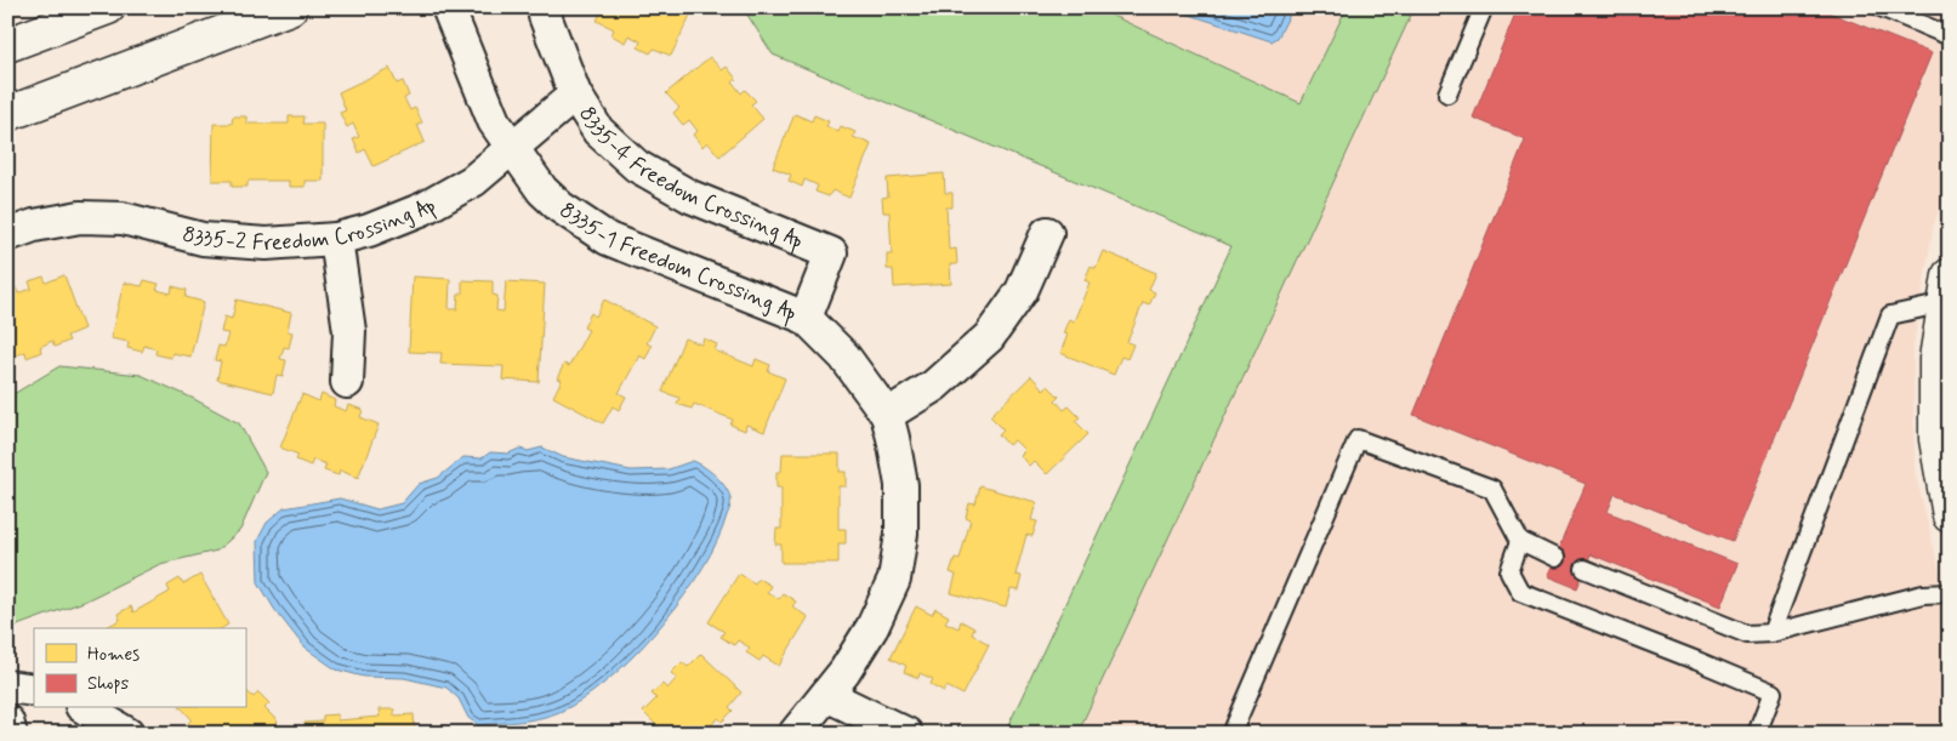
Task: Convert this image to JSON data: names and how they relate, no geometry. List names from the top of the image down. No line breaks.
{"streets":{"street":["8335-4 Freedom Crossing Ap","8335-2 Freedom Crossing Ap","8335-1 Freedom Crossing Ap"]},"crossings":[["8335-4 Freedom Crossing Ap","8335-2 Freedom Crossing Ap"],["8335-4 Freedom Crossing Ap","8335-1 Freedom Crossing Ap"],["8335-2 Freedom Crossing Ap","8335-1 Freedom Crossing Ap"]],"legend":["Homes","Shops"]}
